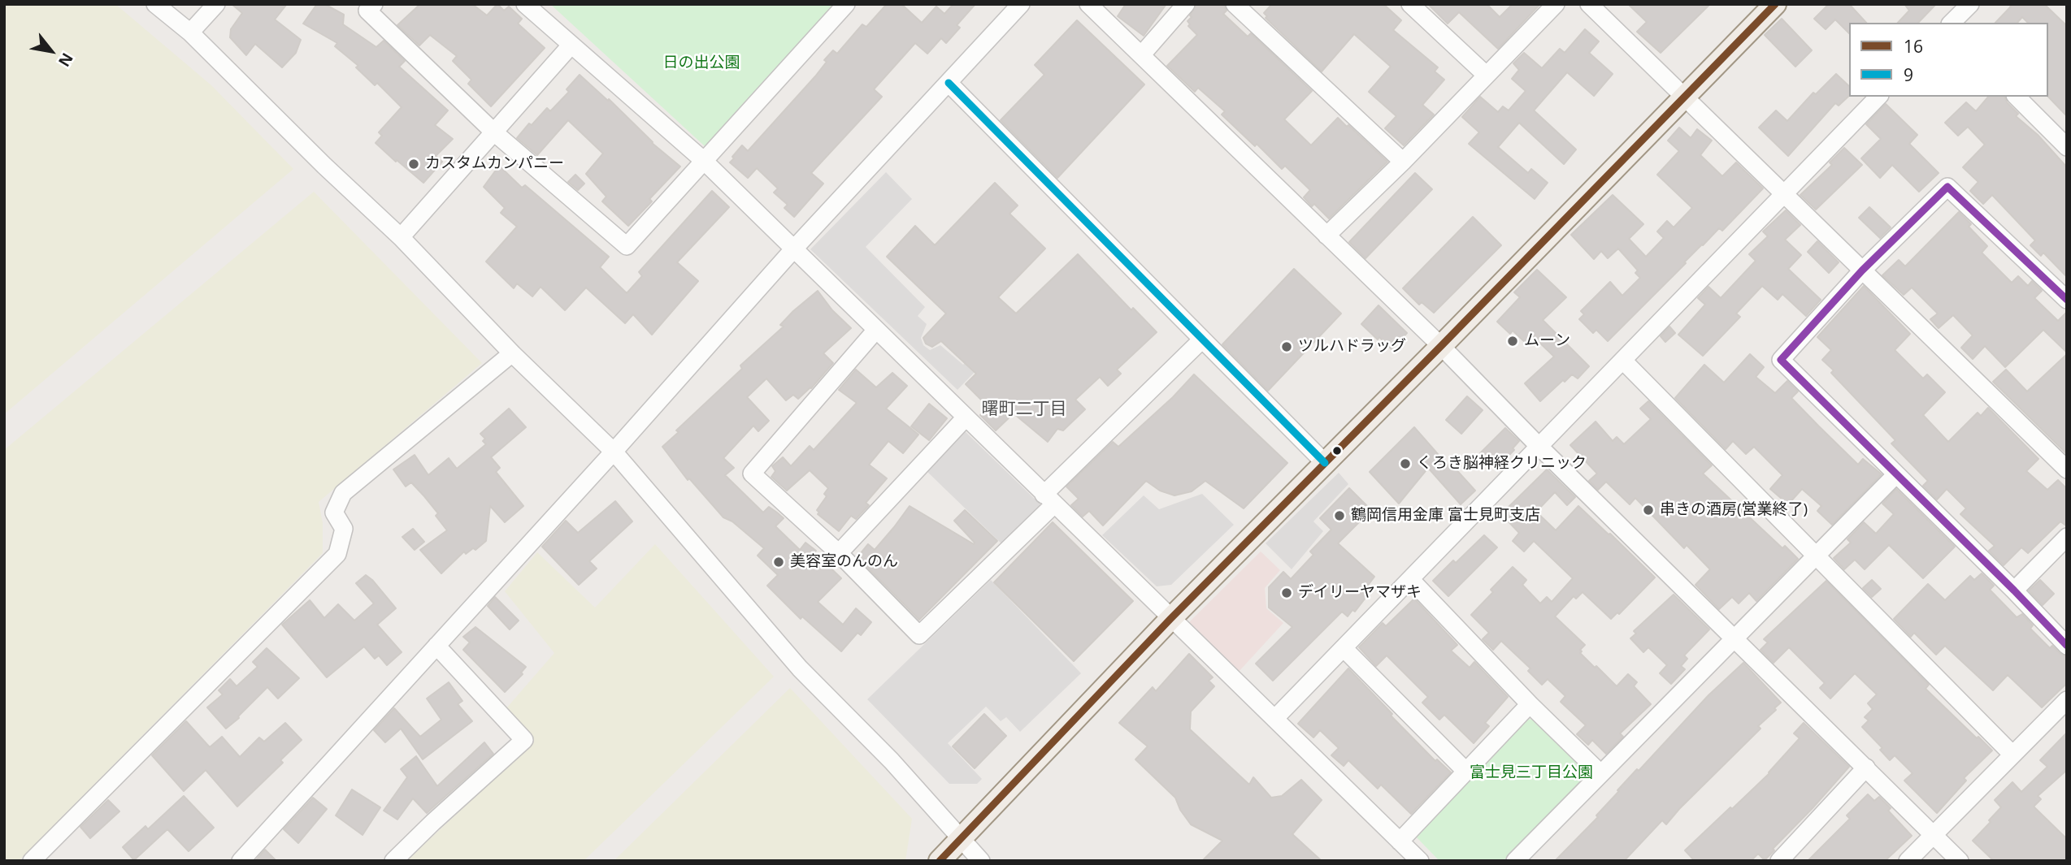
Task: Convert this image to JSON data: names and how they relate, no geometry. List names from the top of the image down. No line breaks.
{"districts":["曙町二丁目"],"parks":["日の出公園","富士見三丁目公園"],"places":["カスタムカンパニー","ムーン","ツルハドラッグ","くろき脳神経クリニック","串きの酒房(営業終了)","鶴岡信用金庫 富士見町支店","美容室のんのん","デイリーヤマザキ"],"lines":["transit line 16","transit line 9"],"legend":["16","9"],"north":"bottom right"}
